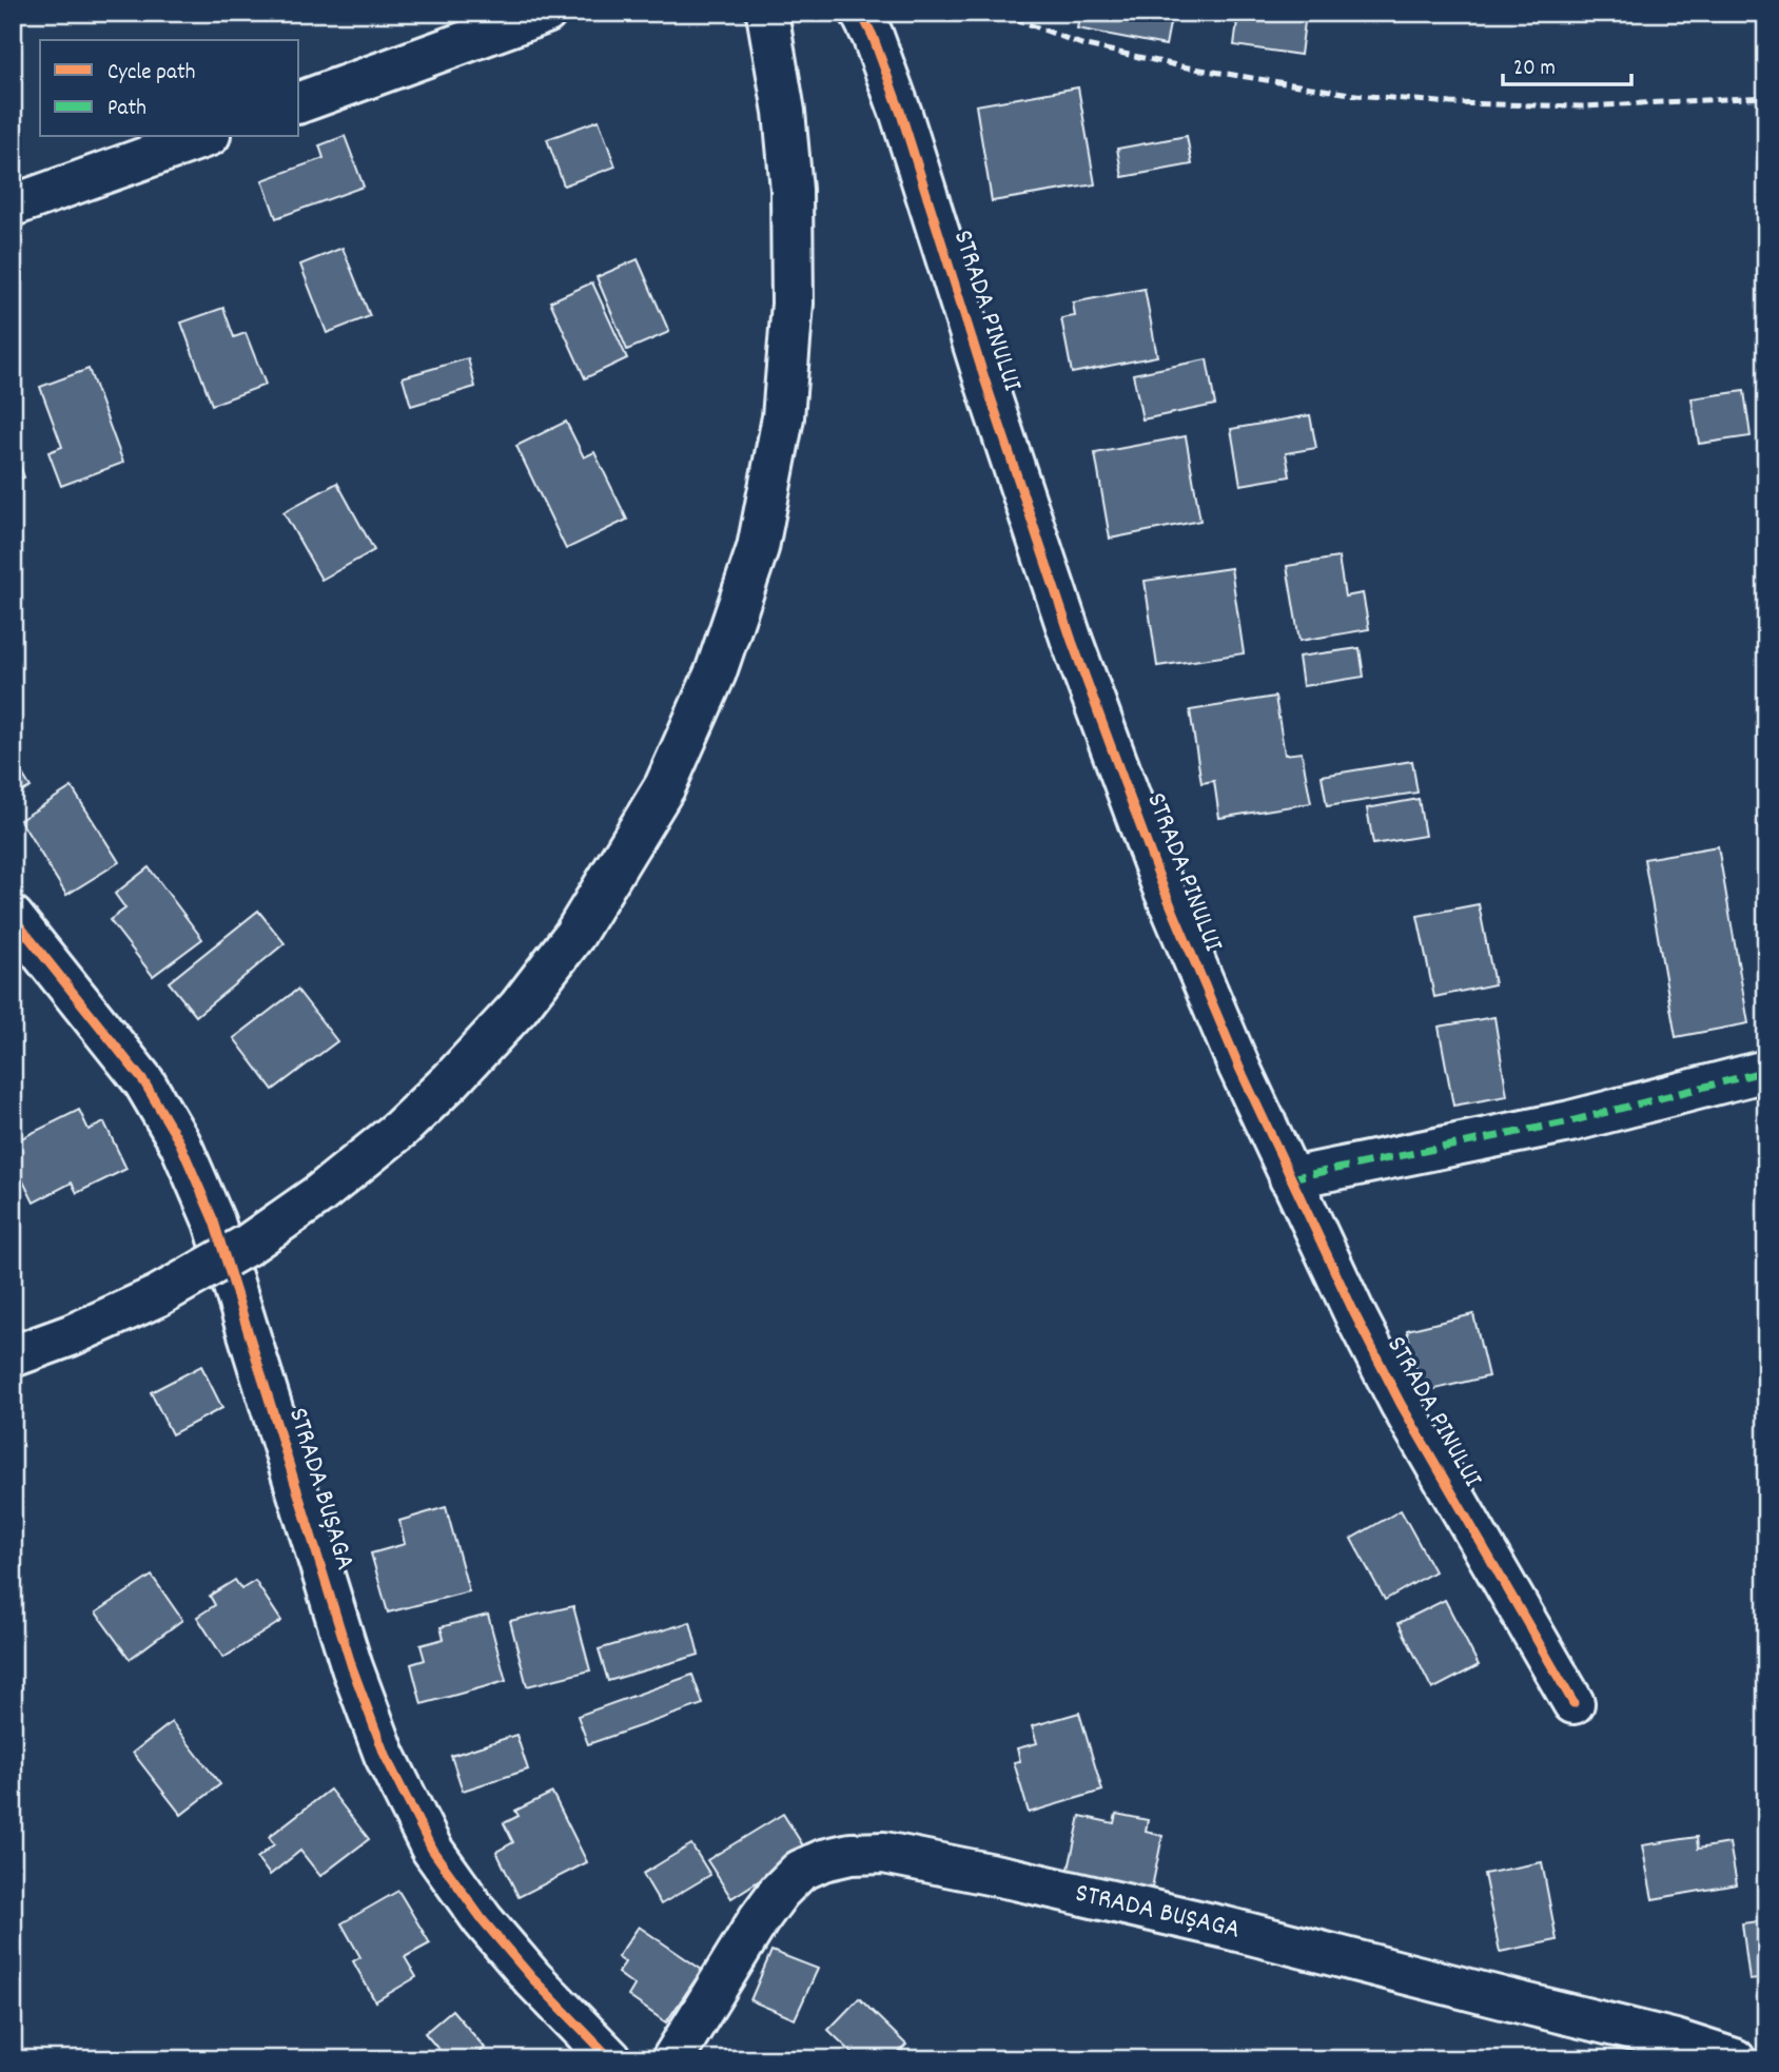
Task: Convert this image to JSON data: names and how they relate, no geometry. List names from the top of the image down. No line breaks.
{"streets":{"main road":["STRADA PINULUI","STRADA BUȘAGA"]},"legend":["Cycle path","Path"],"scale_bar":"20 m"}
